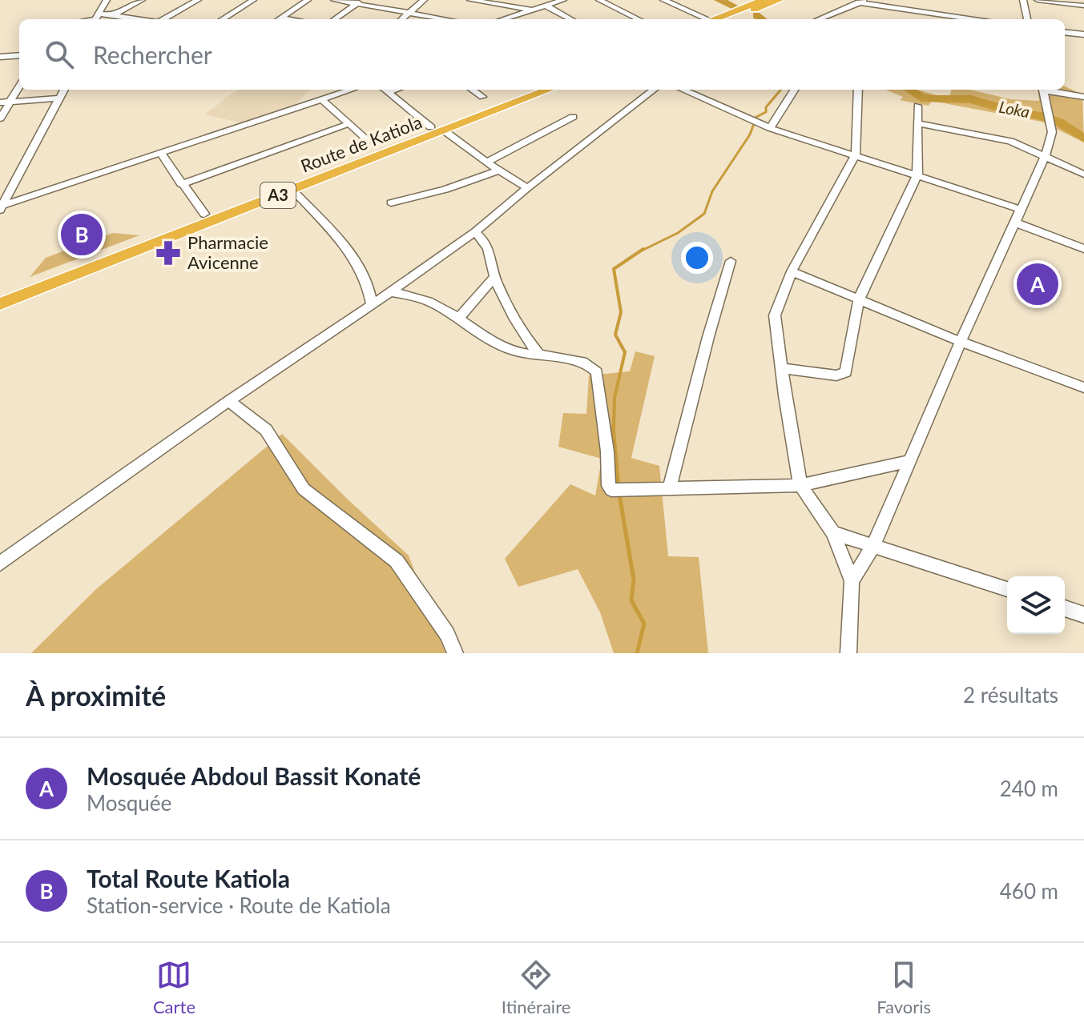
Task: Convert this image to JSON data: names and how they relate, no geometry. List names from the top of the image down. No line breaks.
{"streets":{"highway":["Route de Katiola","A3"]},"water":["Loka"],"places":{"pharmacy":["Pharmacie Avicenne"]},"page":{"search":"Rechercher","pins":["B","A"],"heading":["À proximité","2 résultats"],"list":[{"mark":"A","name":"Mosquée Abdoul Bassit Konaté","note":"Mosquée","value":"240 m"},{"mark":"B","name":"Total Route Katiola","note":"Station-service · Route de Katiola","value":"460 m"}],"nav":["Carte","Itinéraire","Favoris"]}}
